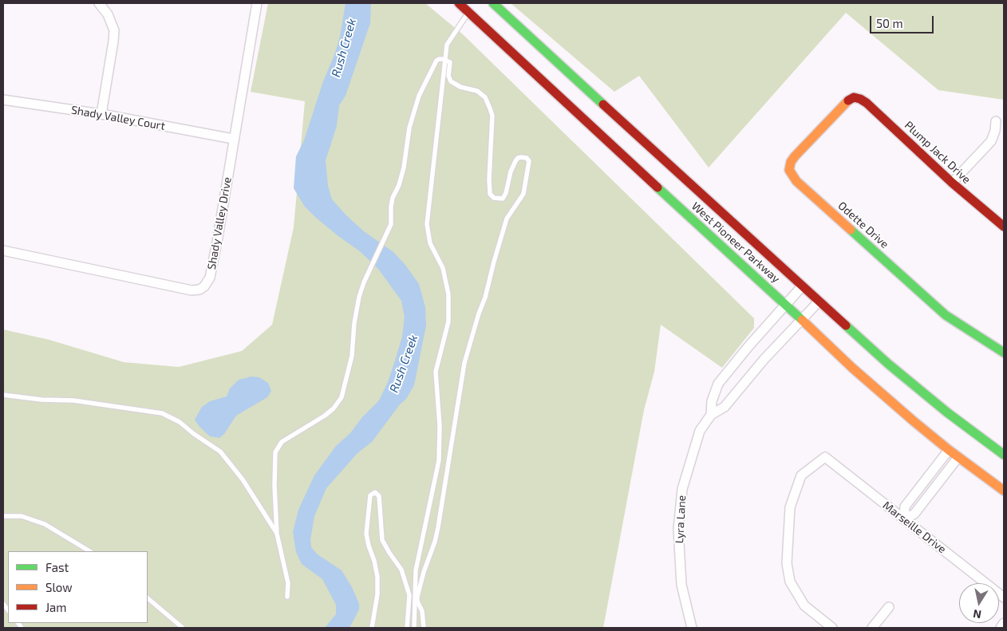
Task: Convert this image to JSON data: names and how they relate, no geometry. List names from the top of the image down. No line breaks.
{"streets":{"main road":["Plump Jack Drive","Odette Drive","West Pioneer Parkway"],"street":["Shady Valley Court","Shady Valley Drive","Lyra Lane","Marseille Drive"]},"crossings":[["Shady Valley Court","Shady Valley Drive"],["Plump Jack Drive","Odette Drive"],["West Pioneer Parkway","Lyra Lane"]],"water":["Rush Creek"],"legend":["Fast","Slow","Jam"],"scale_bar":"50 m","north":"bottom"}
